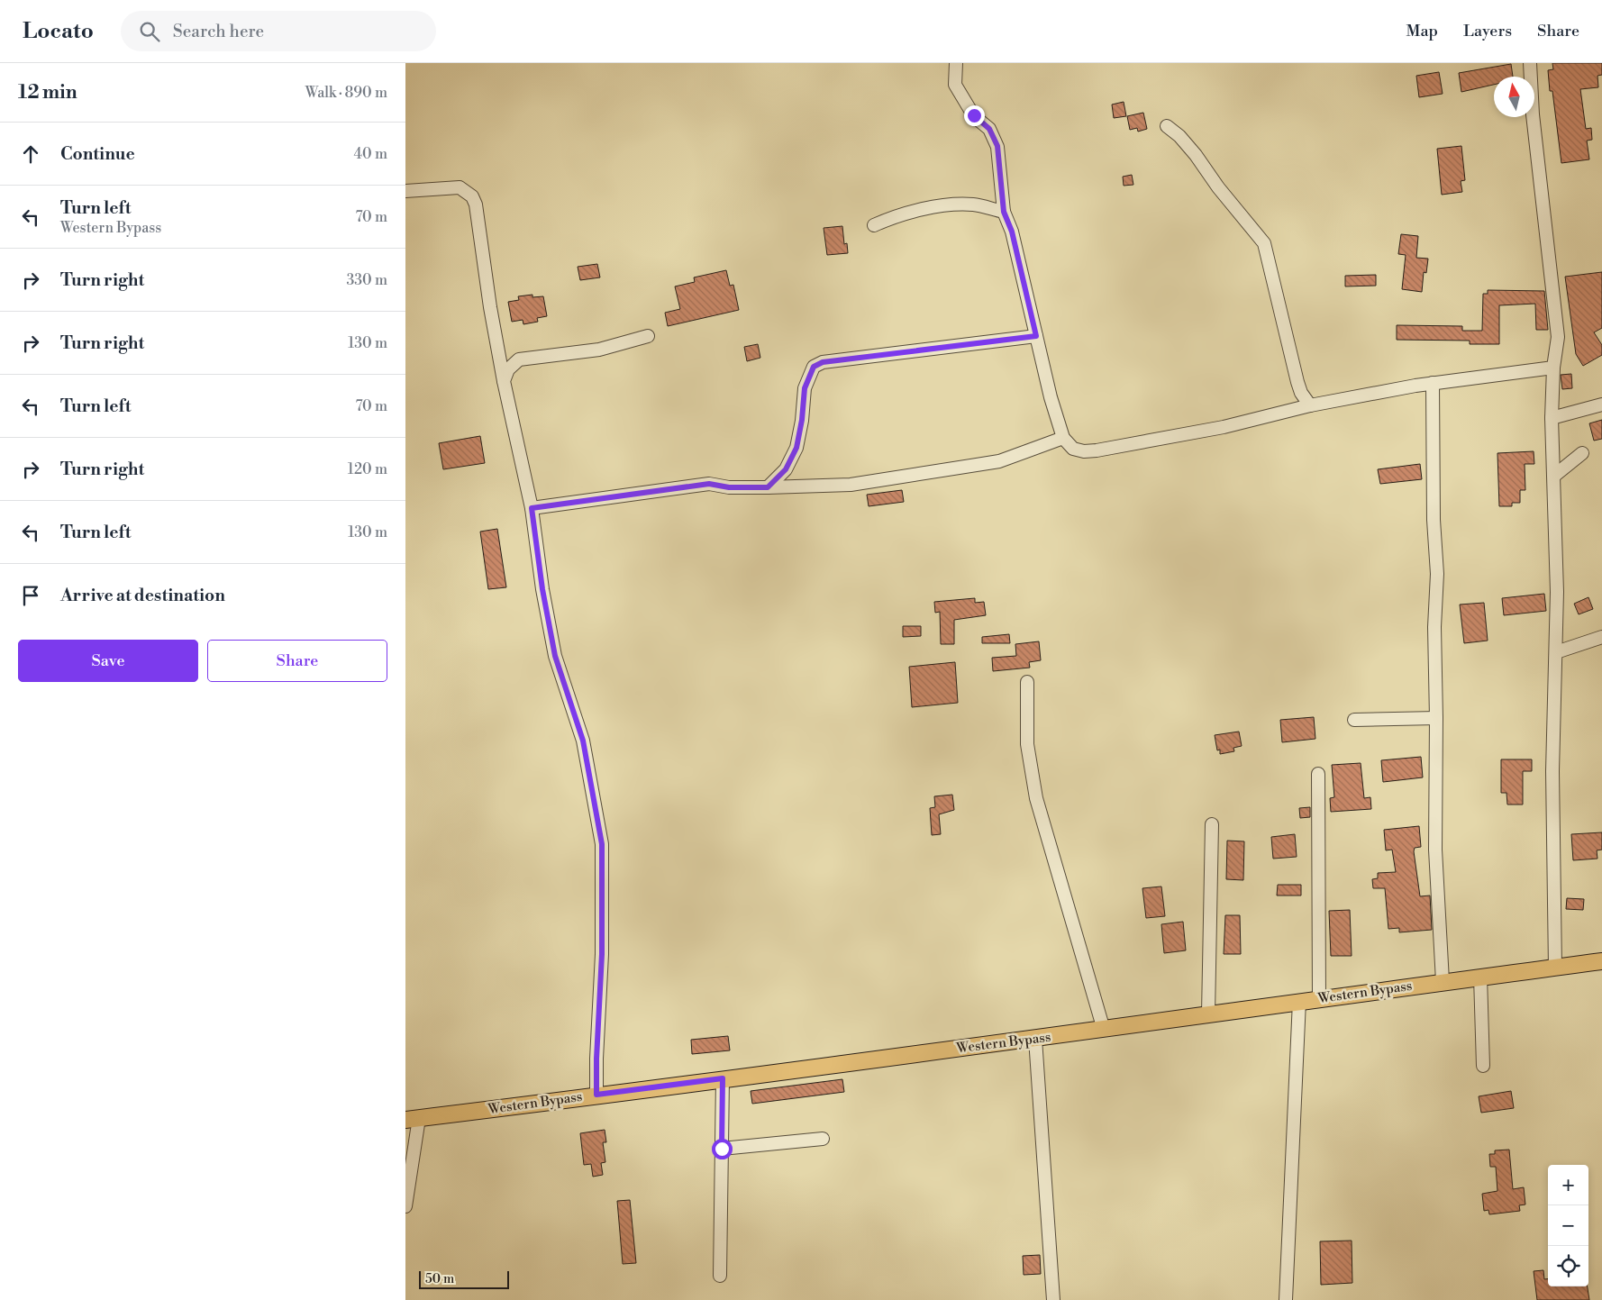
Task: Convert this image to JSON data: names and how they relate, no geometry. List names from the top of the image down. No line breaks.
{"streets":{"main road":["Western Bypass"]},"scale_bar":"50 m","north":"top","page":{"header":"Locato","search":"Search here","nav":["Map","Layers","Share"],"heading":["12 min","Walk · 890 m"],"list":[["Continue","40 m"],["Turn left","Western Bypass","70 m"],["Turn right","330 m"],["Turn right","130 m"],["Turn left","70 m"],["Turn right","120 m"],["Turn left","130 m"],"Arrive at destination"],"buttons":["Save","Share"],"map_buttons":["+","−"],"scale":"50 m"}}
